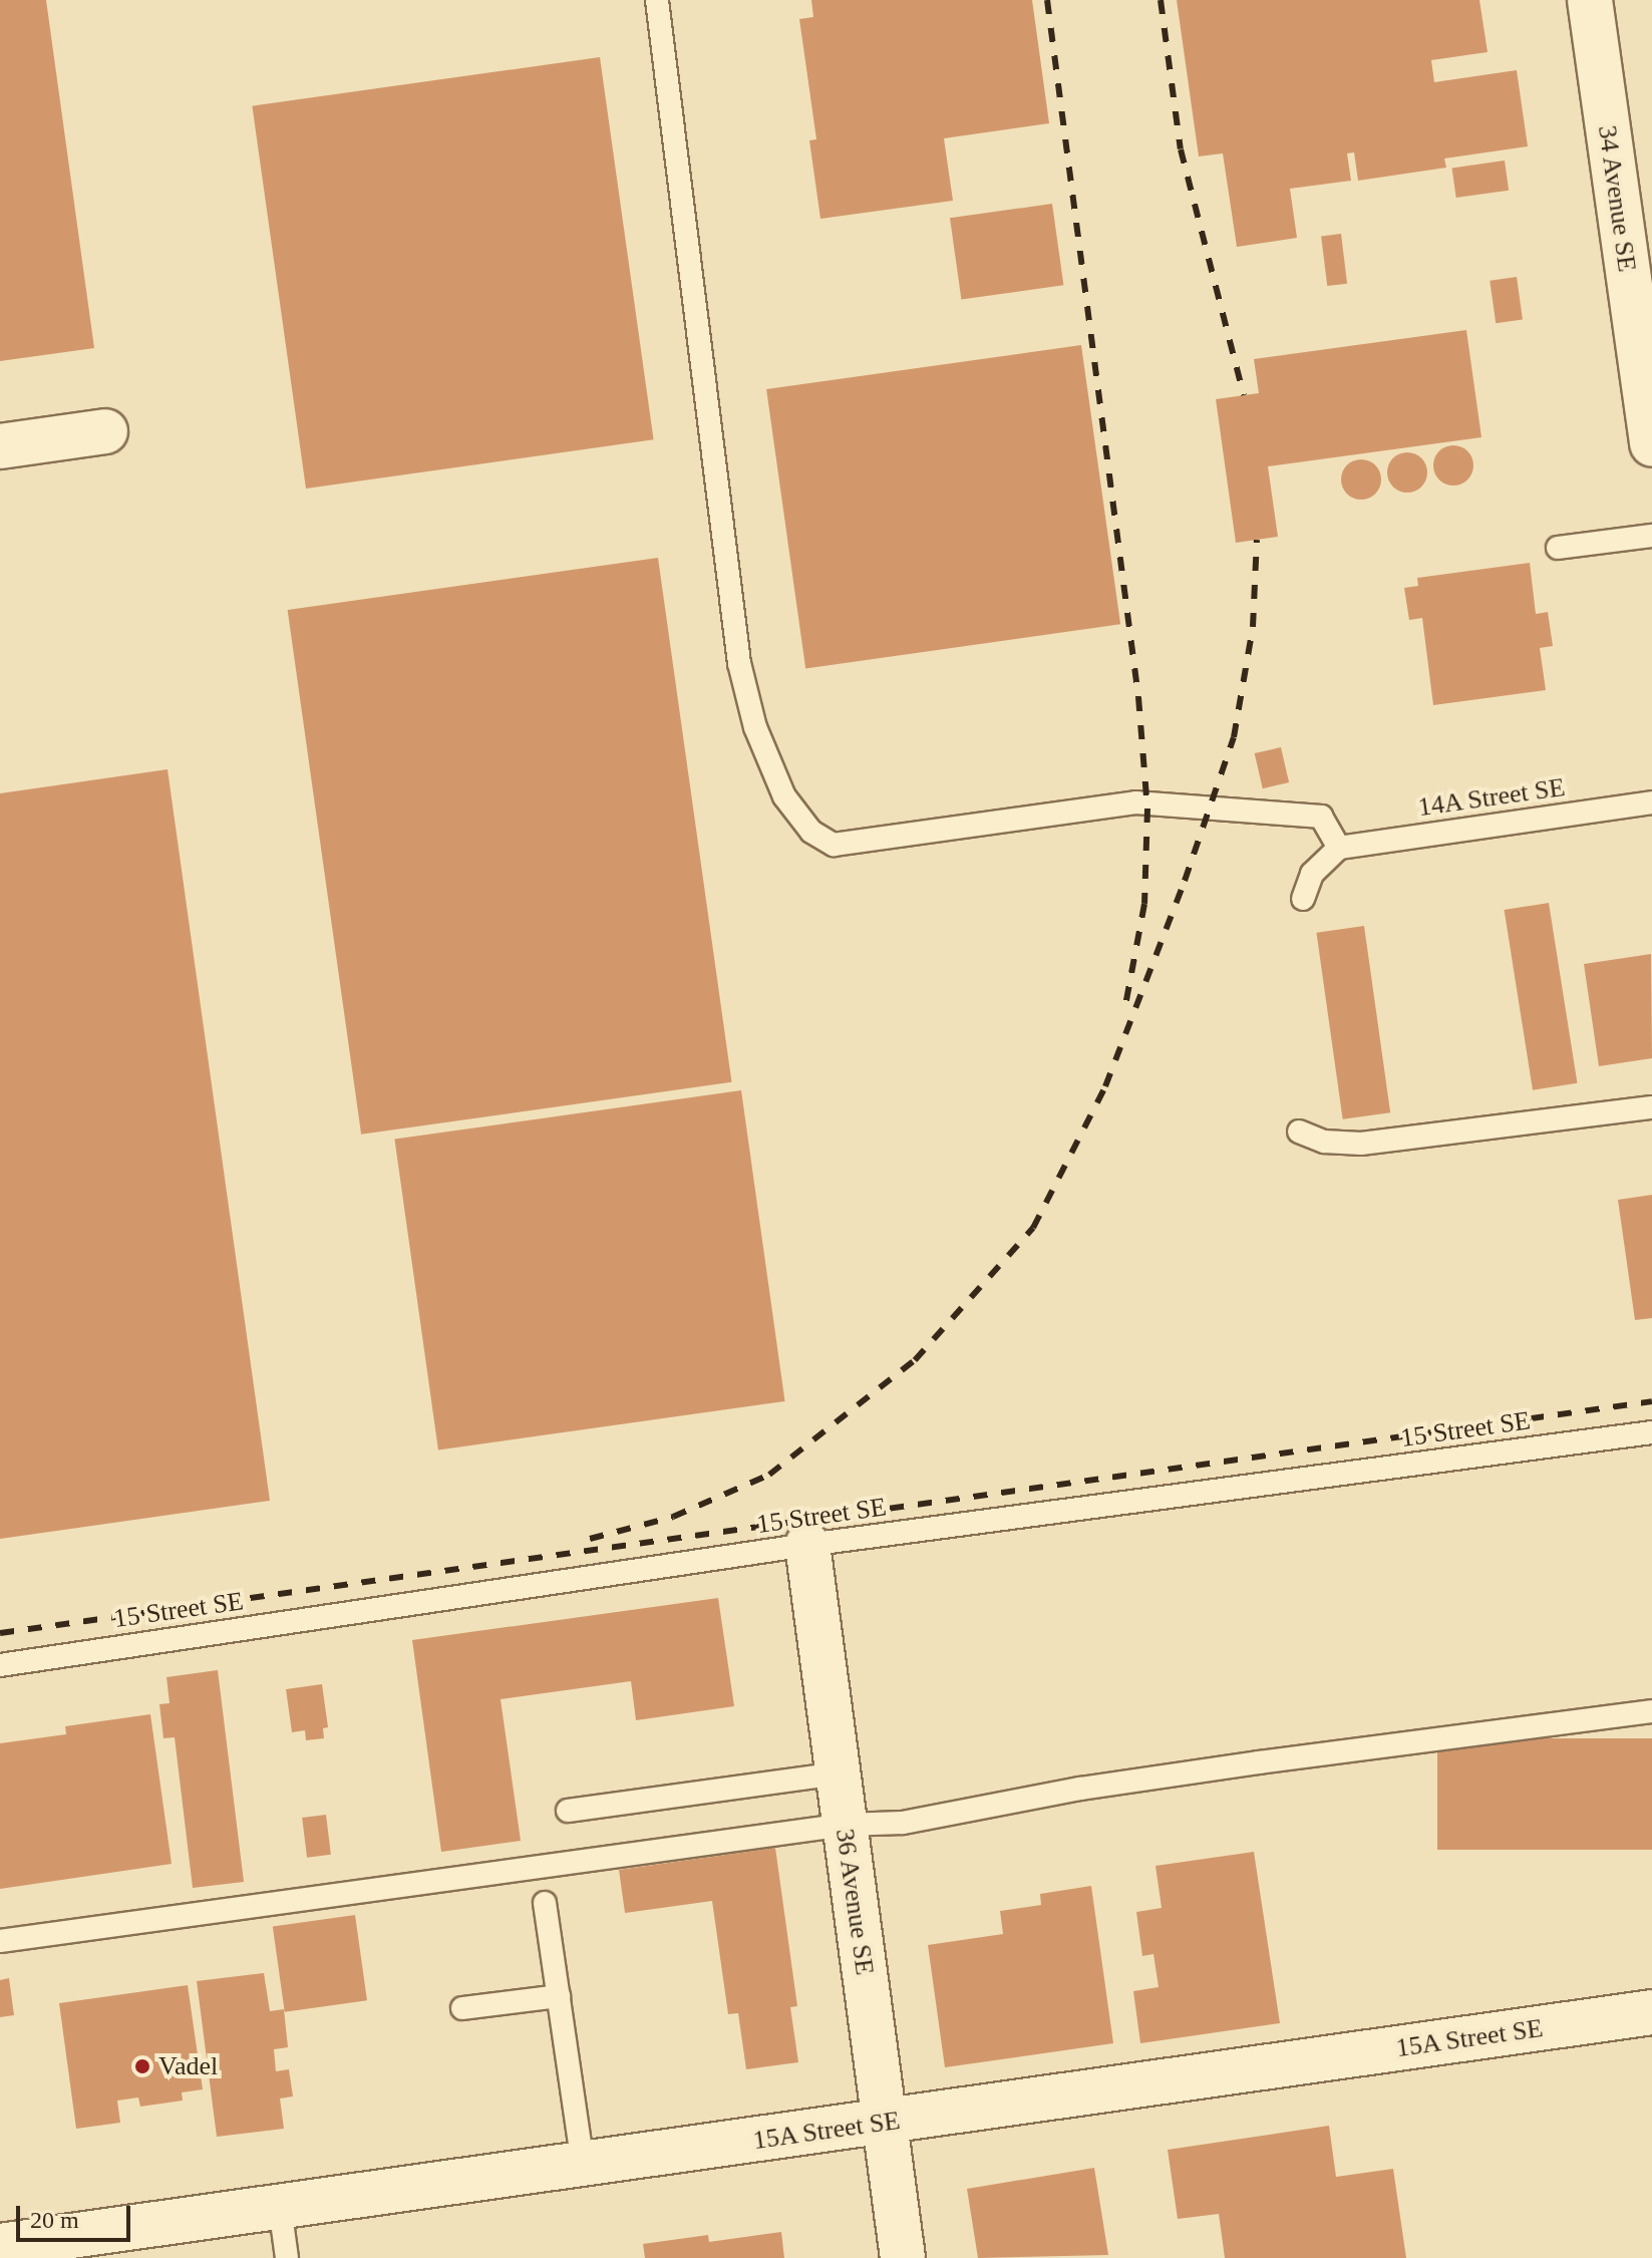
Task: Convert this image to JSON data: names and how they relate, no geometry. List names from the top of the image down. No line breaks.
{"streets":{"street":["34 Avenue SE","36 Avenue SE","15A Street SE"],"lane":["14A Street SE","15 Street SE"]},"crossings":[["15 Street SE","36 Avenue SE"],["36 Avenue SE","15A Street SE"]],"places":["Vadel"],"scale_bar":"20 m"}
